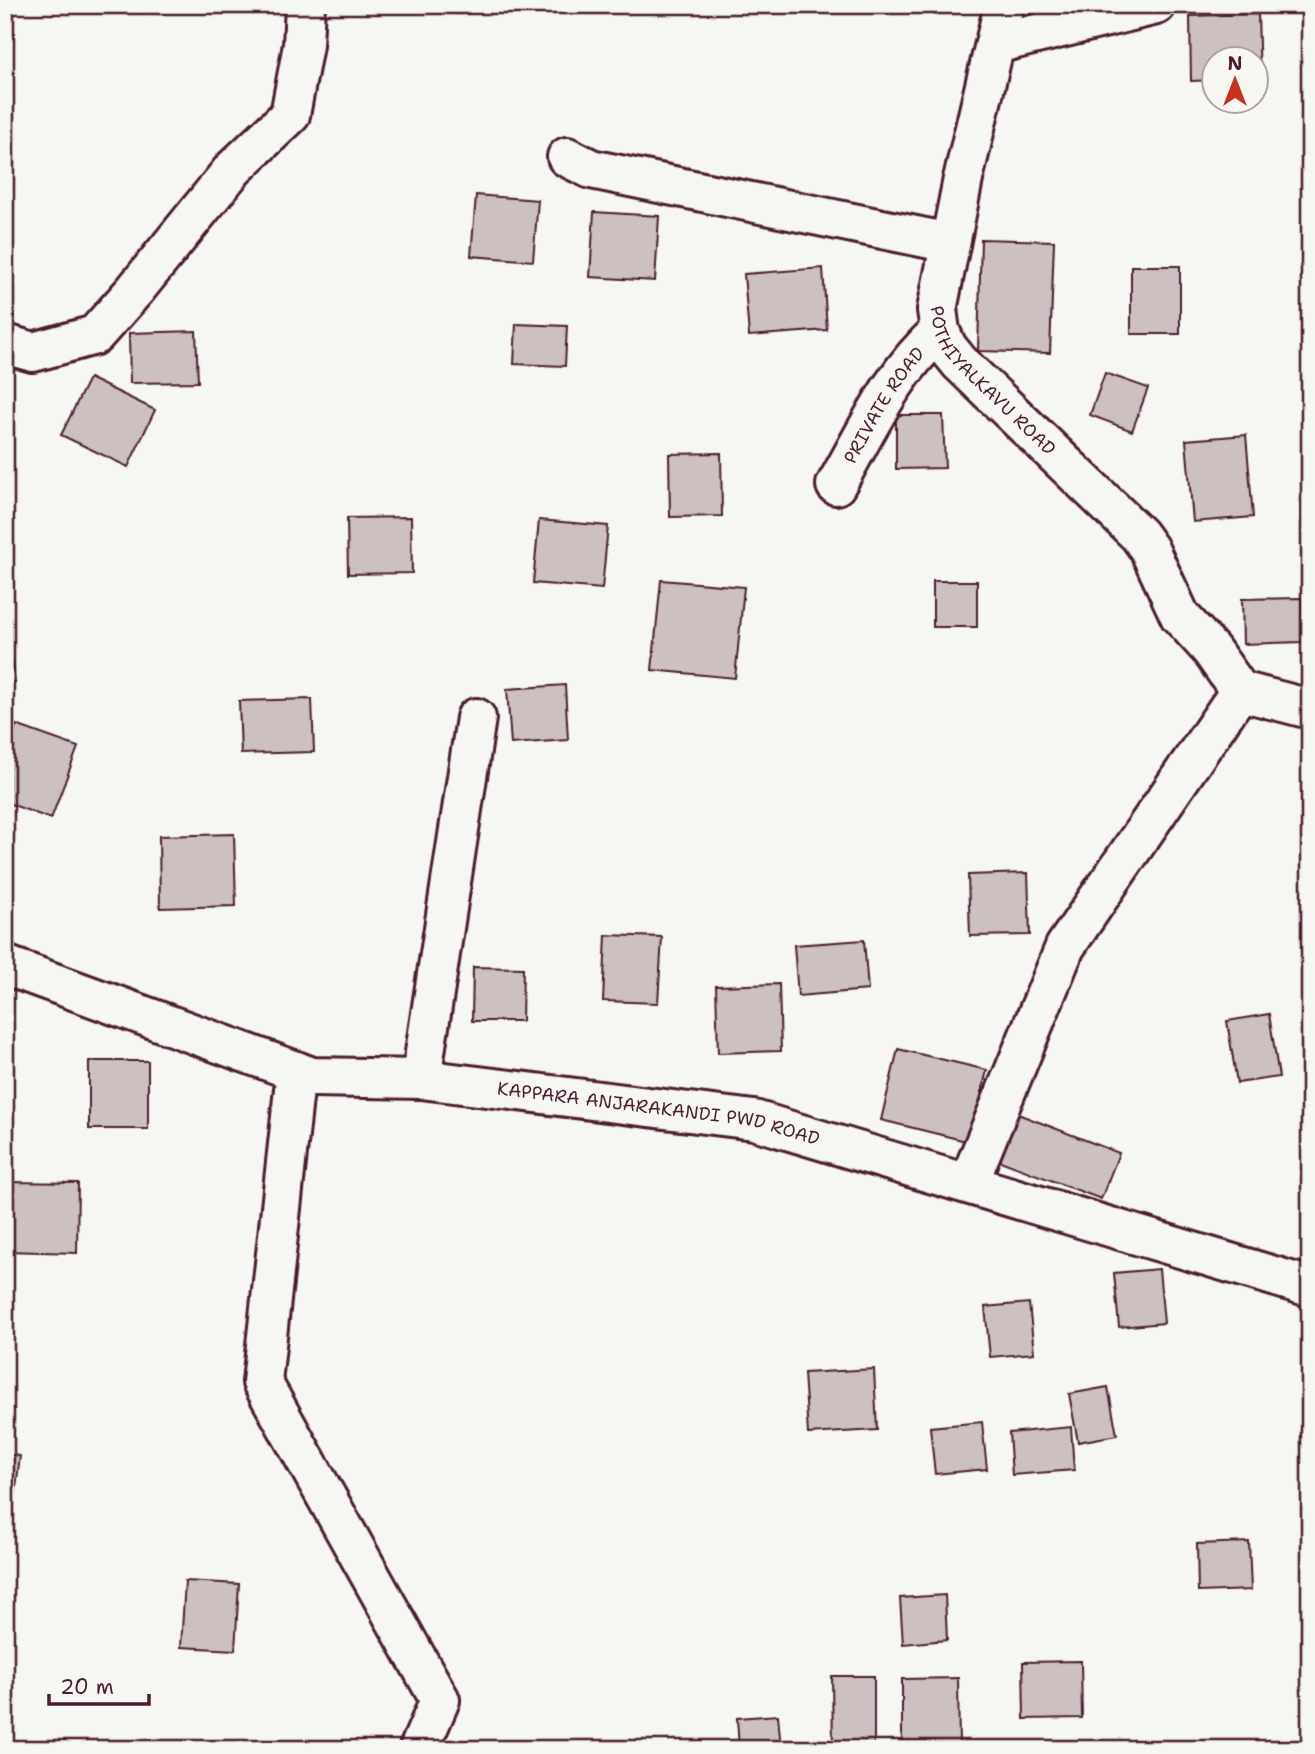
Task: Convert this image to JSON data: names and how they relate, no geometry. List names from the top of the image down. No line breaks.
{"streets":{"street":["POTHIYALKAVU ROAD","PRIVATE ROAD","KAPPARA ANJARAKANDI PWD ROAD"]},"crossings":[["POTHIYALKAVU ROAD","PRIVATE ROAD"]],"scale_bar":"20 m","north":"top"}
